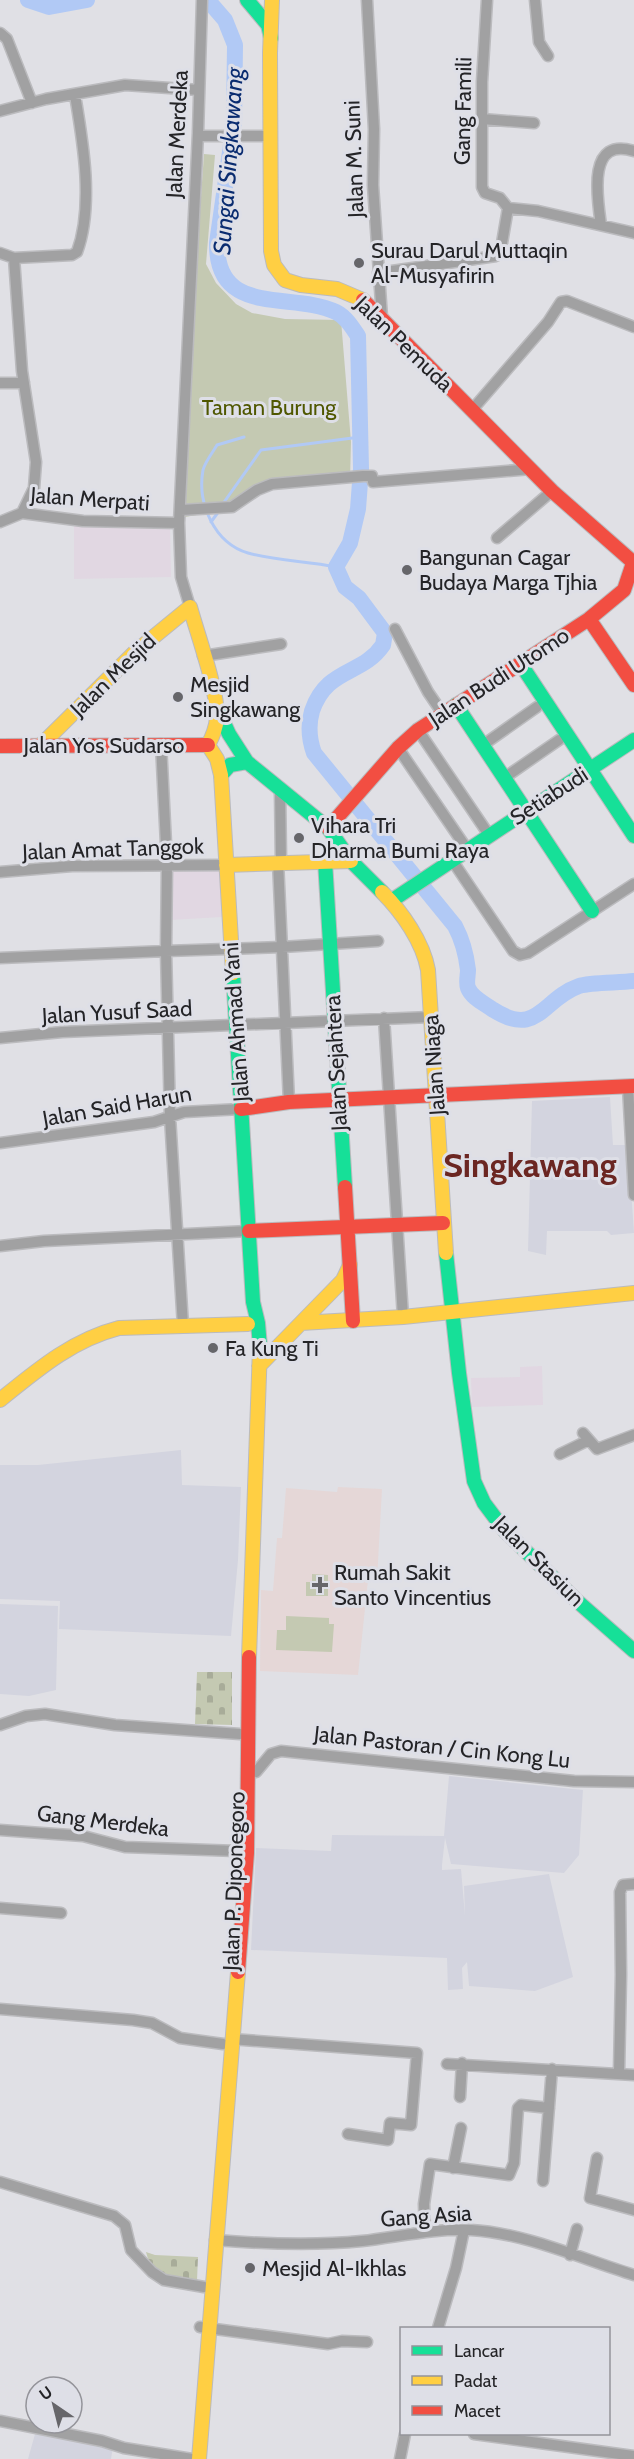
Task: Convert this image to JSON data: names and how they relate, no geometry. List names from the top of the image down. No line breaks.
{"streets":{"main road":["Jalan Pemuda","Jalan Mesjid","Jalan Budi Utomo","Jalan Yos Sudarso","Setiabudi","Jalan Ahmad Yani","Jalan Sejahtera","Jalan Niaga","Jalan Stasiun","Jalan P. Diponegoro"],"street":["Gang Famili","Jalan Merdeka","Jalan M. Suni","Jalan Merpati","Jalan Amat Tanggok","Jalan Yusuf Saad","Jalan Said Harun","Jalan Pastoran / Cin Kong Lu","Gang Merdeka","Gang Asia"]},"crossings":[["Jalan M. Suni","Jalan Pemuda"],["Jalan Pemuda","Jalan Budi Utomo"],["Jalan Mesjid","Jalan Yos Sudarso"],["Jalan Yos Sudarso","Jalan Ahmad Yani"],["Setiabudi","Jalan Niaga"],["Jalan Amat Tanggok","Jalan Ahmad Yani"],["Jalan Yusuf Saad","Jalan Ahmad Yani"],["Jalan Yusuf Saad","Jalan Sejahtera"],["Jalan Yusuf Saad","Jalan Niaga"],["Jalan Ahmad Yani","Jalan Said Harun"],["Jalan Ahmad Yani","Jalan P. Diponegoro"],["Jalan Niaga","Jalan Stasiun"],["Gang Merdeka","Jalan P. Diponegoro"],["Jalan P. Diponegoro","Gang Asia"]],"districts":["Singkawang"],"water":["Sungai Singkawang"],"parks":["Taman Burung"],"places":{"other":["Surau Darul Muttaqin Al-Musyafirin","Bangunan Cagar Budaya Marga Tjhia","Mesjid Singkawang","Vihara Tri Dharma Bumi Raya","Fa Kung Ti","Mesjid Al-Ikhlas"],"health":["Rumah Sakit Santo Vincentius"]},"legend":["Lancar","Padat","Macet"],"north":"top left"}
